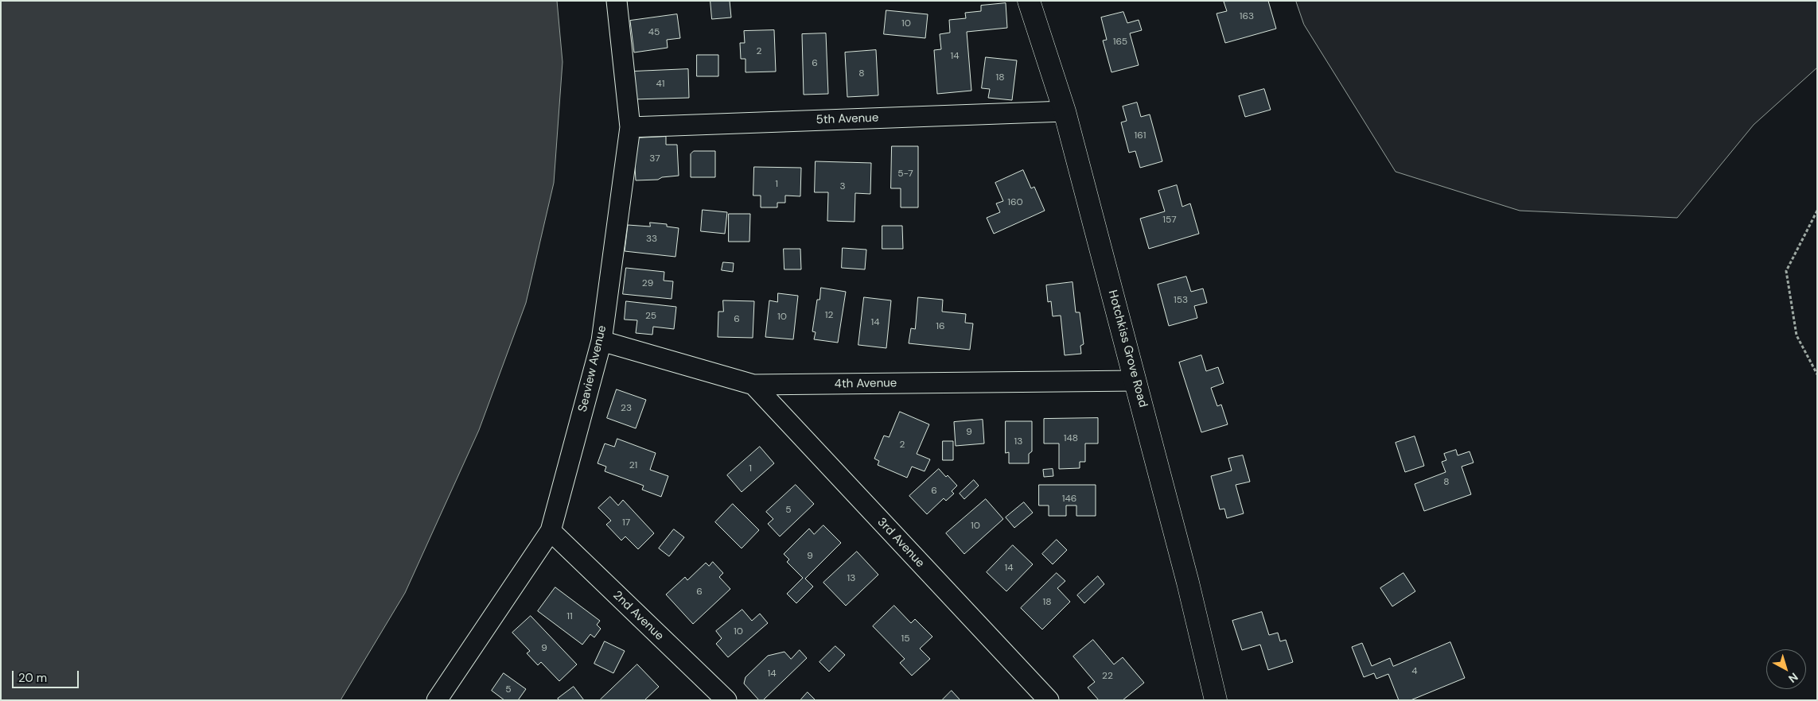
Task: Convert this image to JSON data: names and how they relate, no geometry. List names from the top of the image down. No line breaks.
{"streets":{"main road":["Hotchkiss Grove Road"],"street":["5th Avenue","Seaview Avenue","4th Avenue","3rd Avenue","2nd Avenue"]},"crossings":[["5th Avenue","Hotchkiss Grove Road"],["5th Avenue","Seaview Avenue"],["Hotchkiss Grove Road","4th Avenue"],["Seaview Avenue","4th Avenue"],["Seaview Avenue","2nd Avenue"],["4th Avenue","3rd Avenue"]],"house_numbers":["163","10","45","165","2","14","6","8","18","41","161","37","5-7","1","3","160","157","33","29","153","12","25","10","6","14","16","23","9","148","13","2","21","1","8","6","146","5","17","10","9","14","13","6","18","11","10","15","9","4","14","22","5"],"scale_bar":"20 m","north":"bottom right"}
